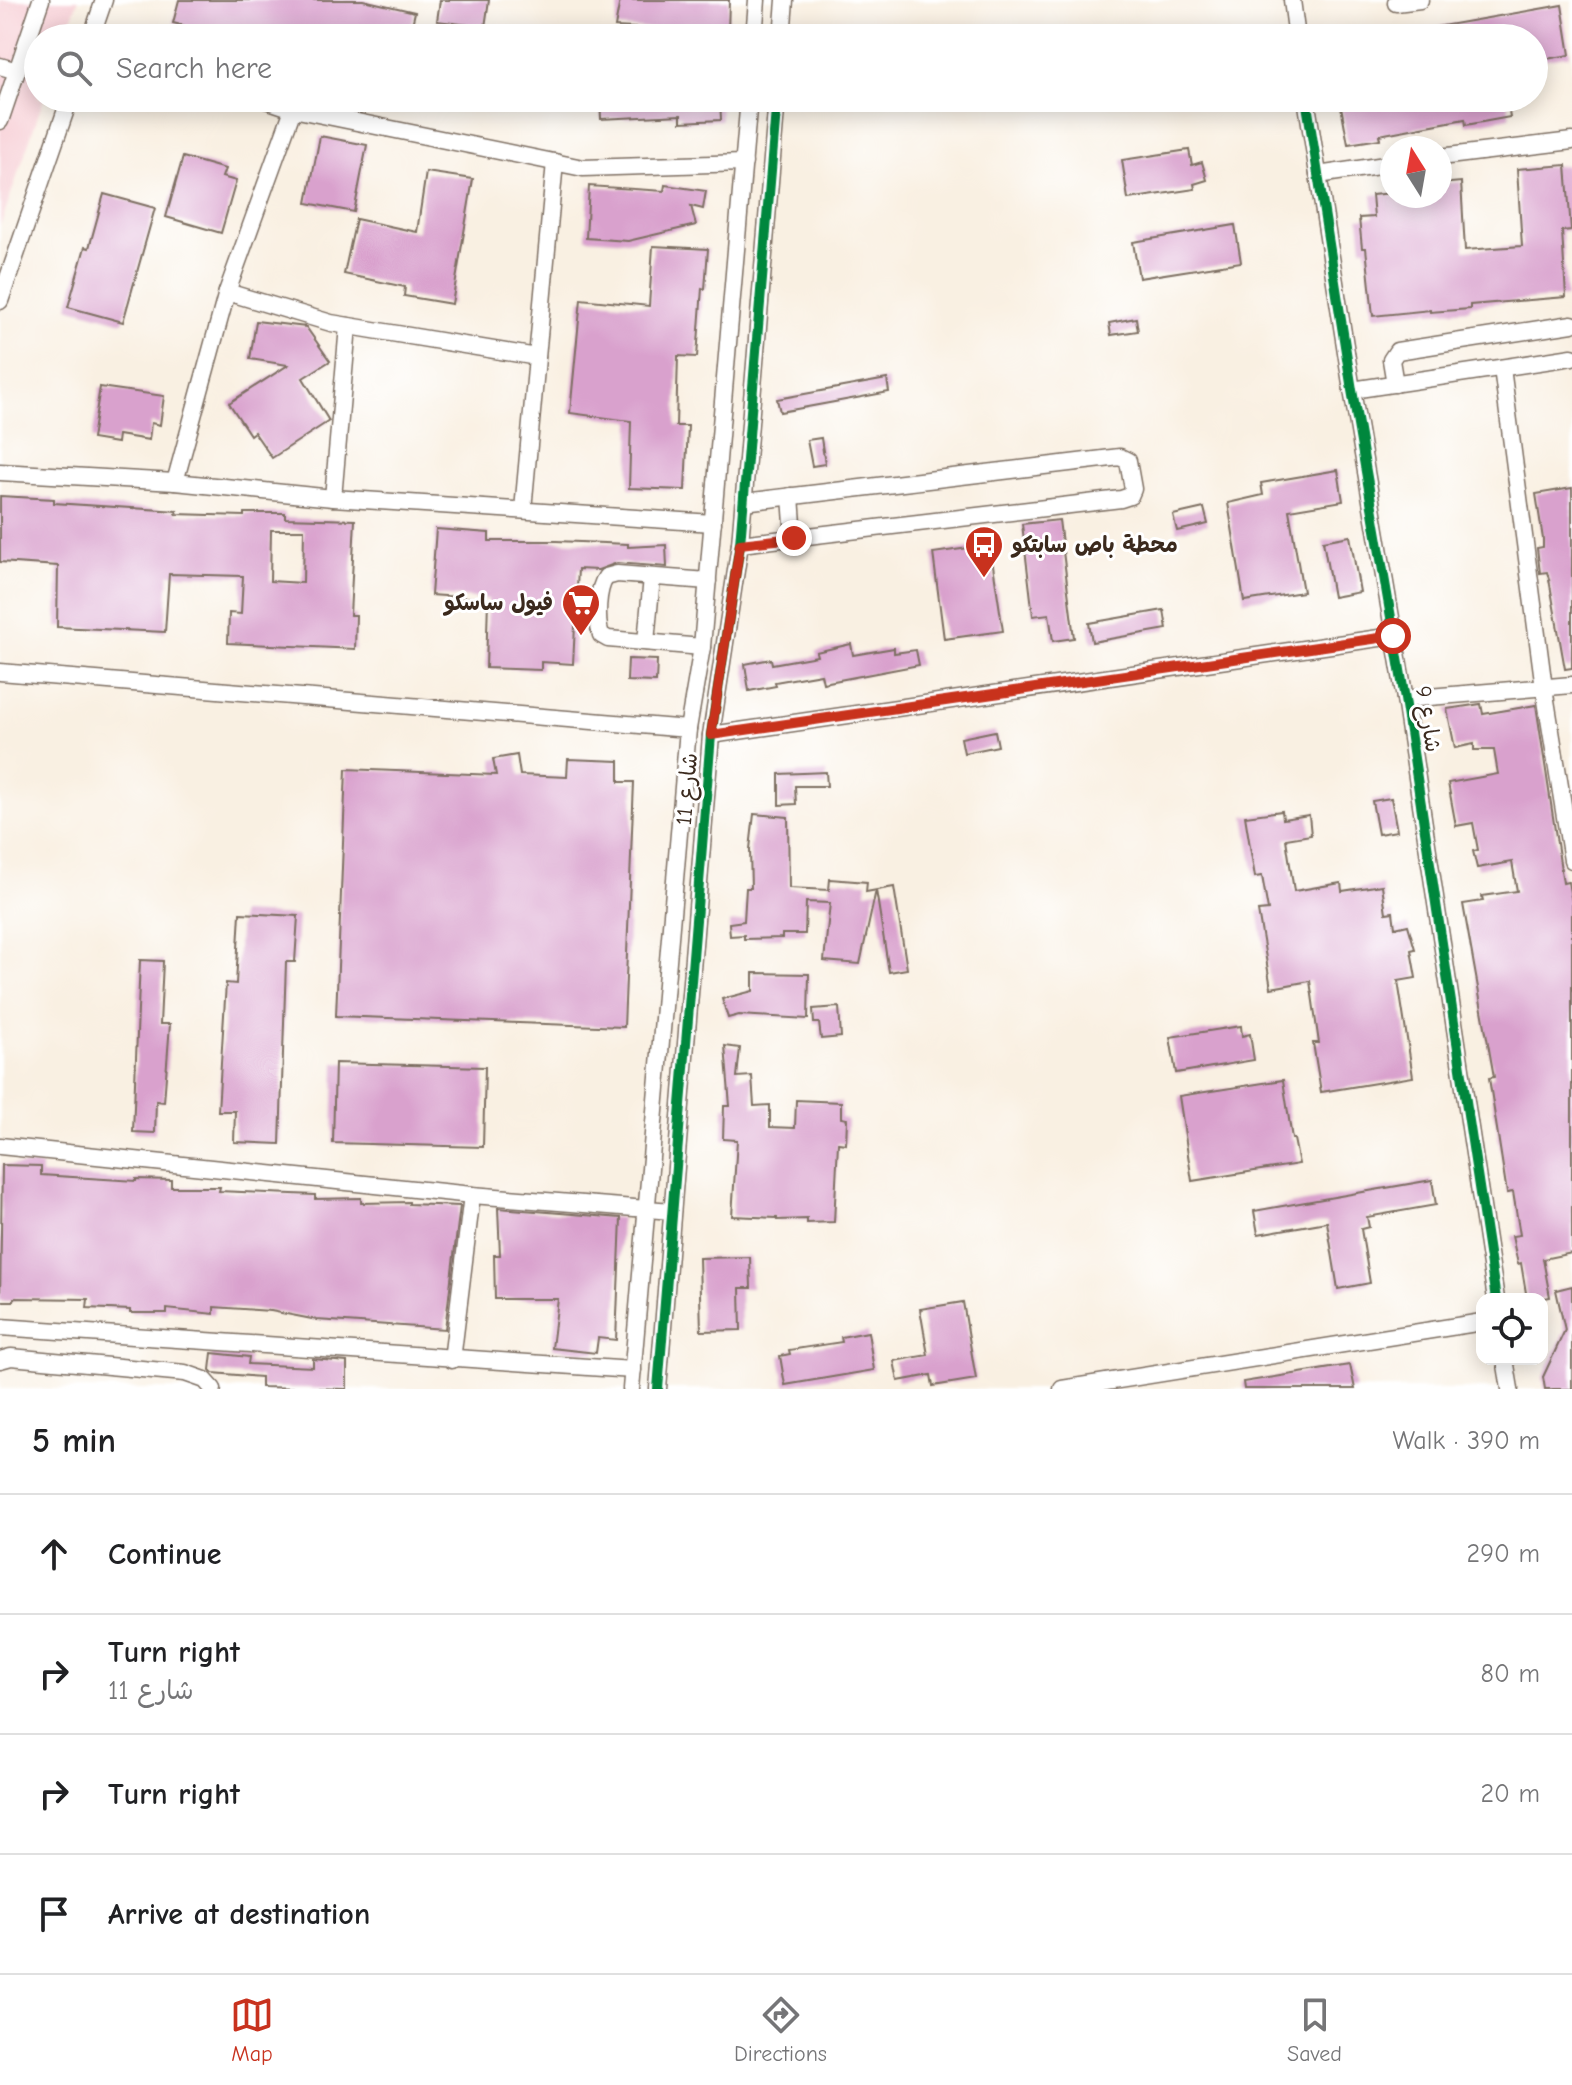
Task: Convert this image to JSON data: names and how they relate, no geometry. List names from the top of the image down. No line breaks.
{"streets":{"street":["شارع 9","شارع 11"]},"places":{"bus stop":["محطة باص سابتكو"],"supermarket":["فيول ساسكو"]},"north":"top","page":{"search":"Search here","heading":["5 min","Walk · 390 m"],"list":[["Continue","290 m"],["Turn right","شارع 11","80 m"],["Turn right","20 m"],"Arrive at destination"],"nav":["Map","Directions","Saved"]}}
